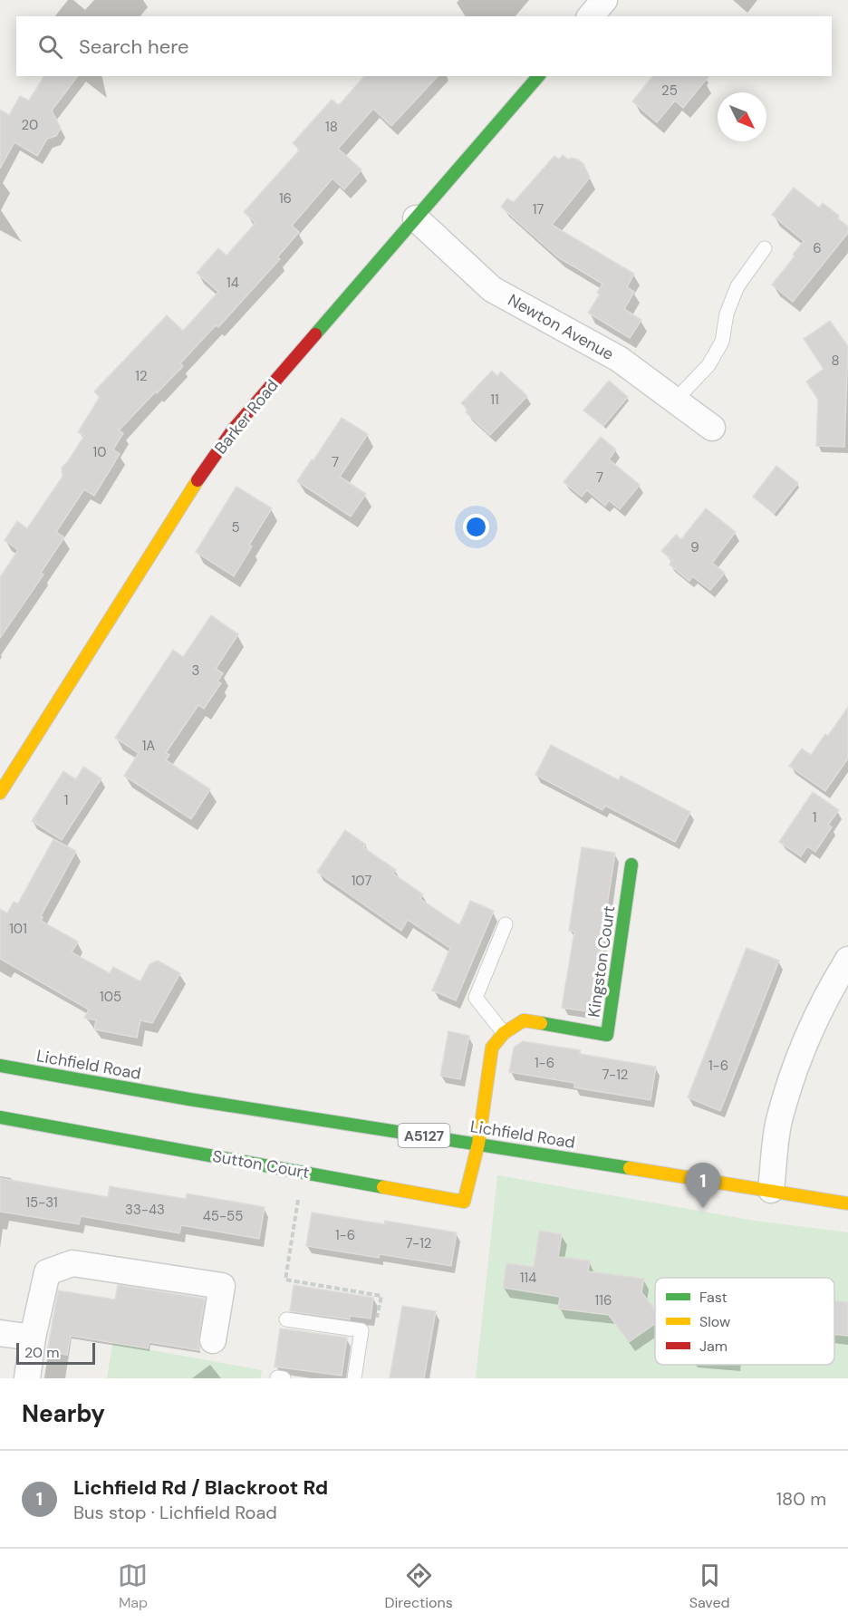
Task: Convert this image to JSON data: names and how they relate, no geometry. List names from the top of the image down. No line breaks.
{"streets":{"street":["Newton Avenue","Barker Road","Kingston Court","Lichfield Road","A5127","Sutton Court"]},"crossings":[["Newton Avenue","Barker Road"],["Lichfield Road","Sutton Court"]],"house_numbers":["25","20","18","16","17","6","14","8","12","11","10","7","7","5","9","3","1A","1","1","107","101","105","1-6","1-6","7-12","15-31","33-43","45-55","1-6","7-12","114","116"],"legend":["Fast","Slow","Jam"],"scale_bar":"20 m","north":"bottom right","page":{"search":"Search here","pins":"1","scale":"20 m","heading":"Nearby","list":[{"mark":"1","name":"Lichfield Rd / Blackroot Rd","note":"Bus stop · Lichfield Road","value":"180 m"}],"nav":["Map","Directions","Saved"]}}
